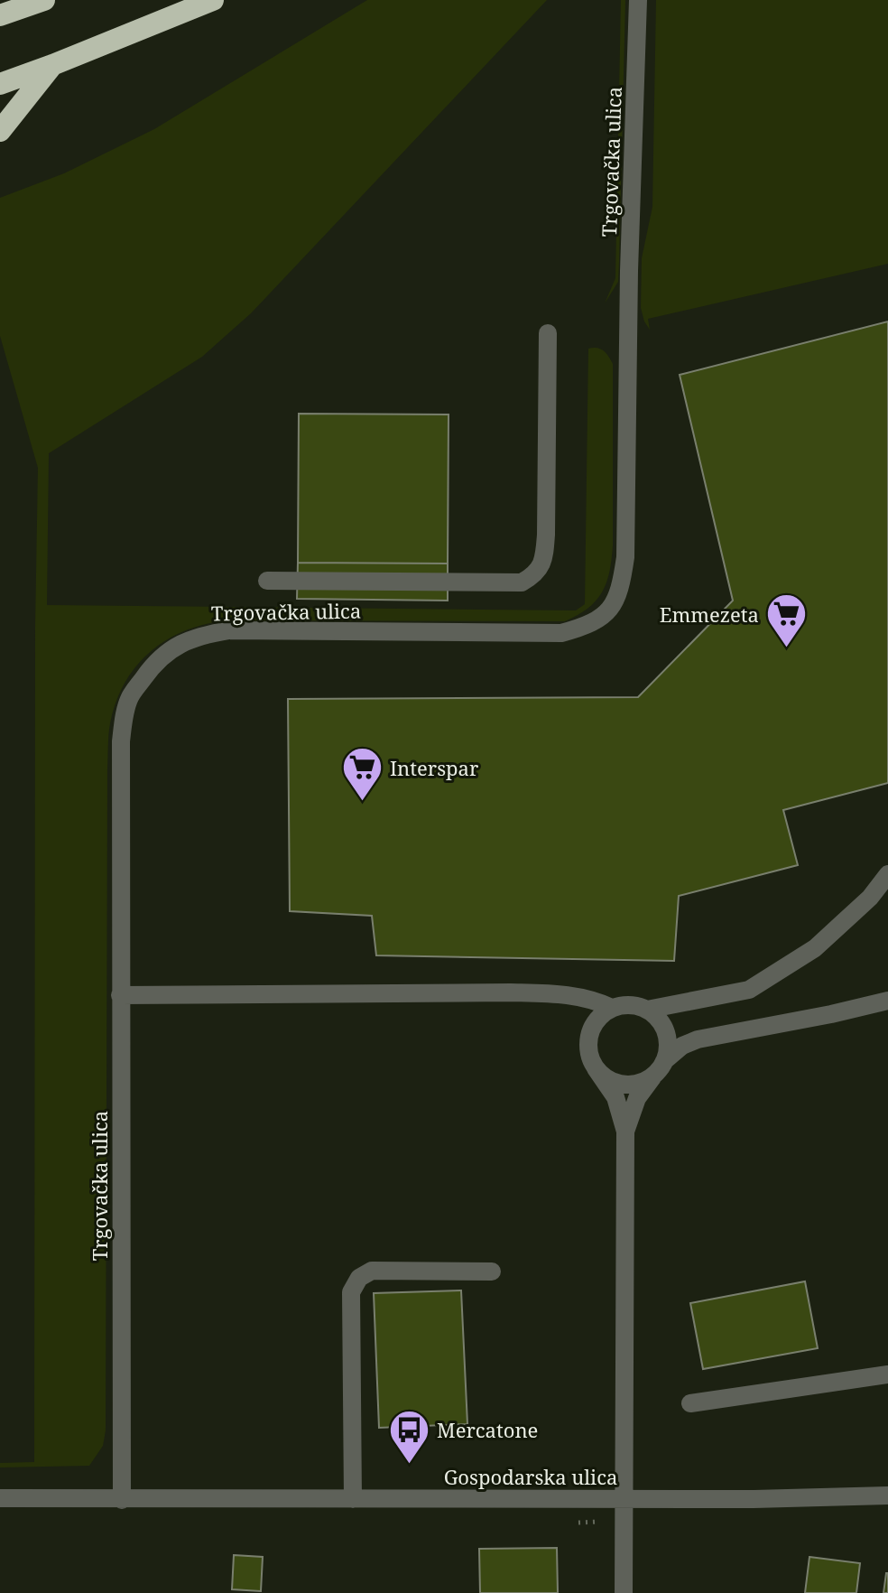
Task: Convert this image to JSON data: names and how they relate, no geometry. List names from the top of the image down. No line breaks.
{"streets":{"street":["Trgovačka ulica","Gospodarska ulica"]},"crossings":[["Trgovačka ulica","Gospodarska ulica"]],"places":{"supermarket":["Emmezeta","Interspar"],"bus stop":["Mercatone"]}}
